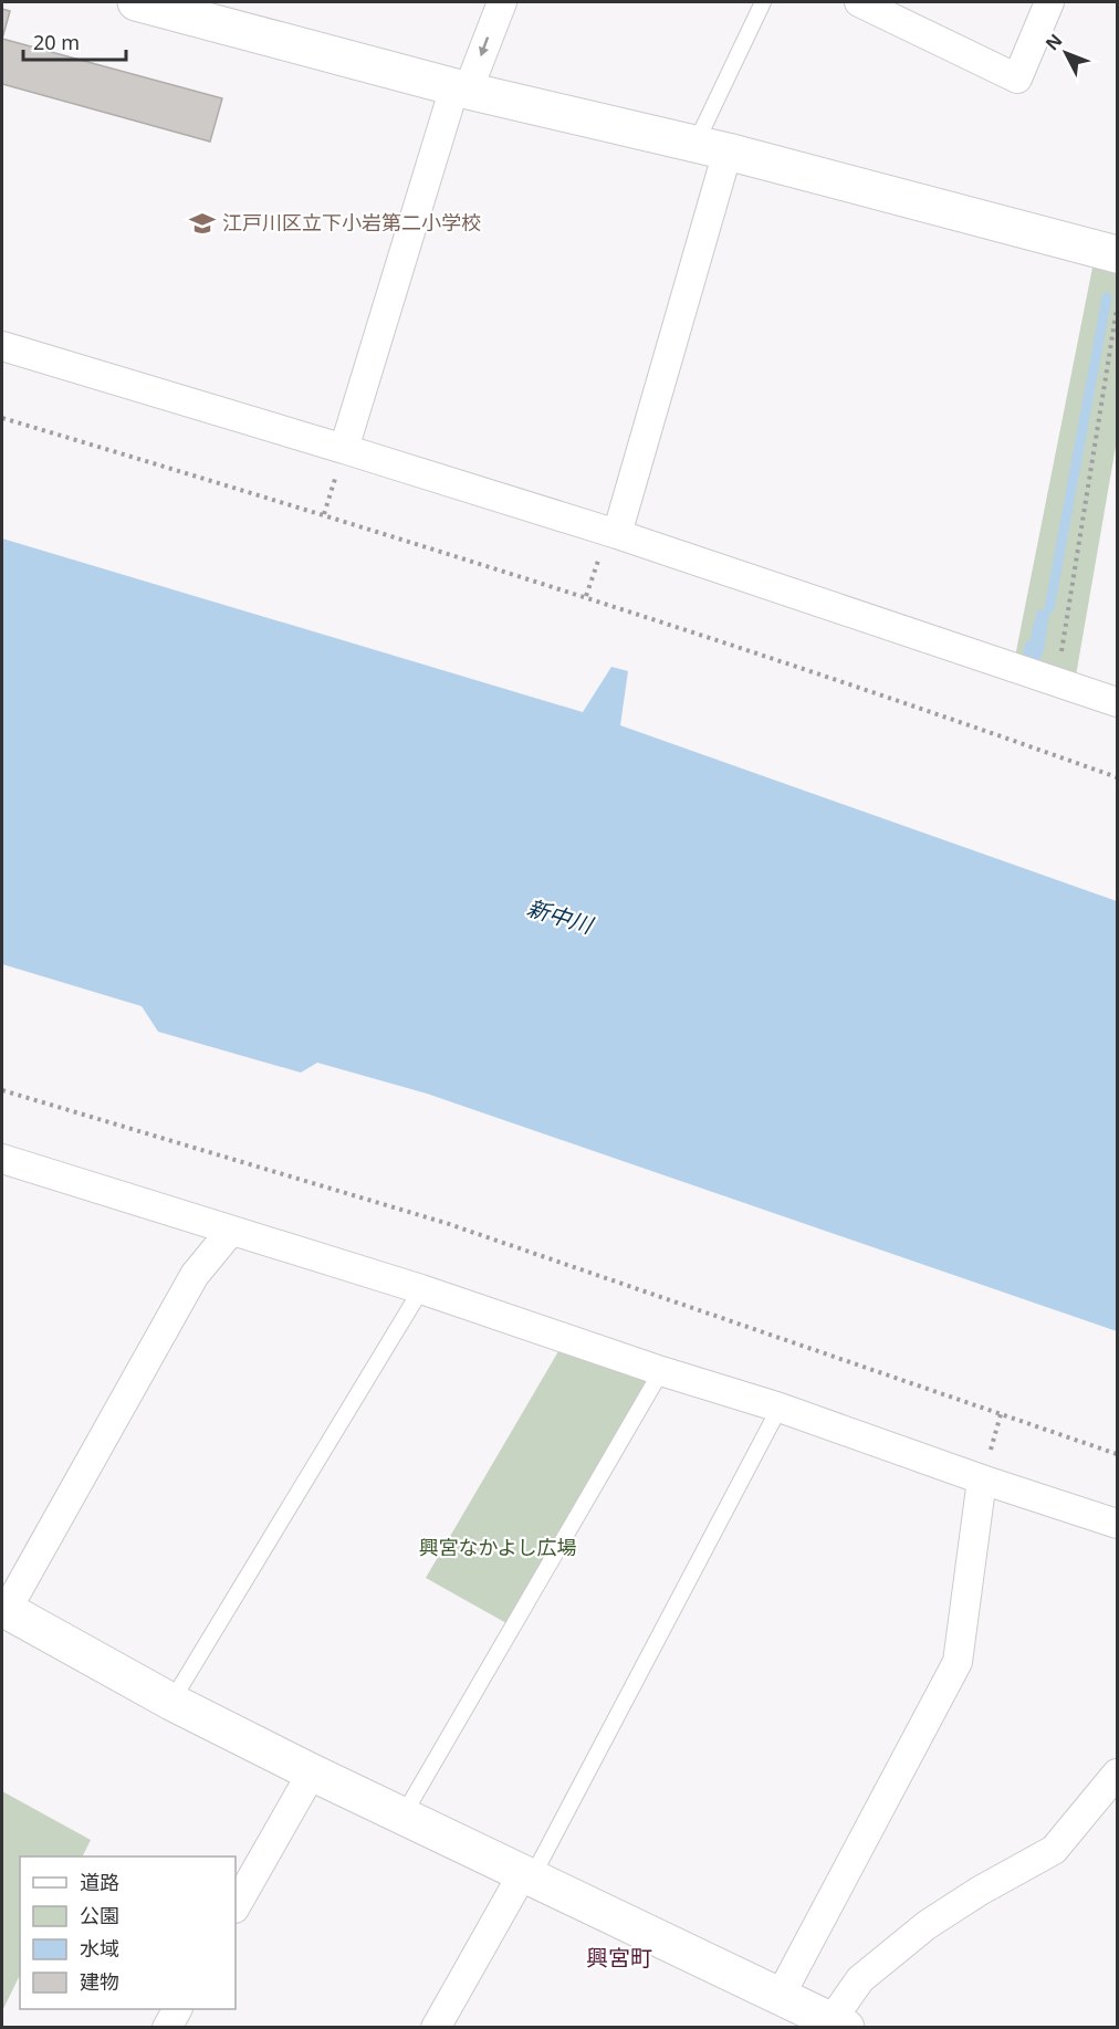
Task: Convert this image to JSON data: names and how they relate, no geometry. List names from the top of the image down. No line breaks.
{"districts":["興宮町"],"water":["新中川"],"parks":["興宮なかよし広場"],"places":{"school or university":["江戸川区立下小岩第二小学校"]},"legend":["道路","公園","水域","建物"],"scale_bar":"20 m","north":"top left"}
